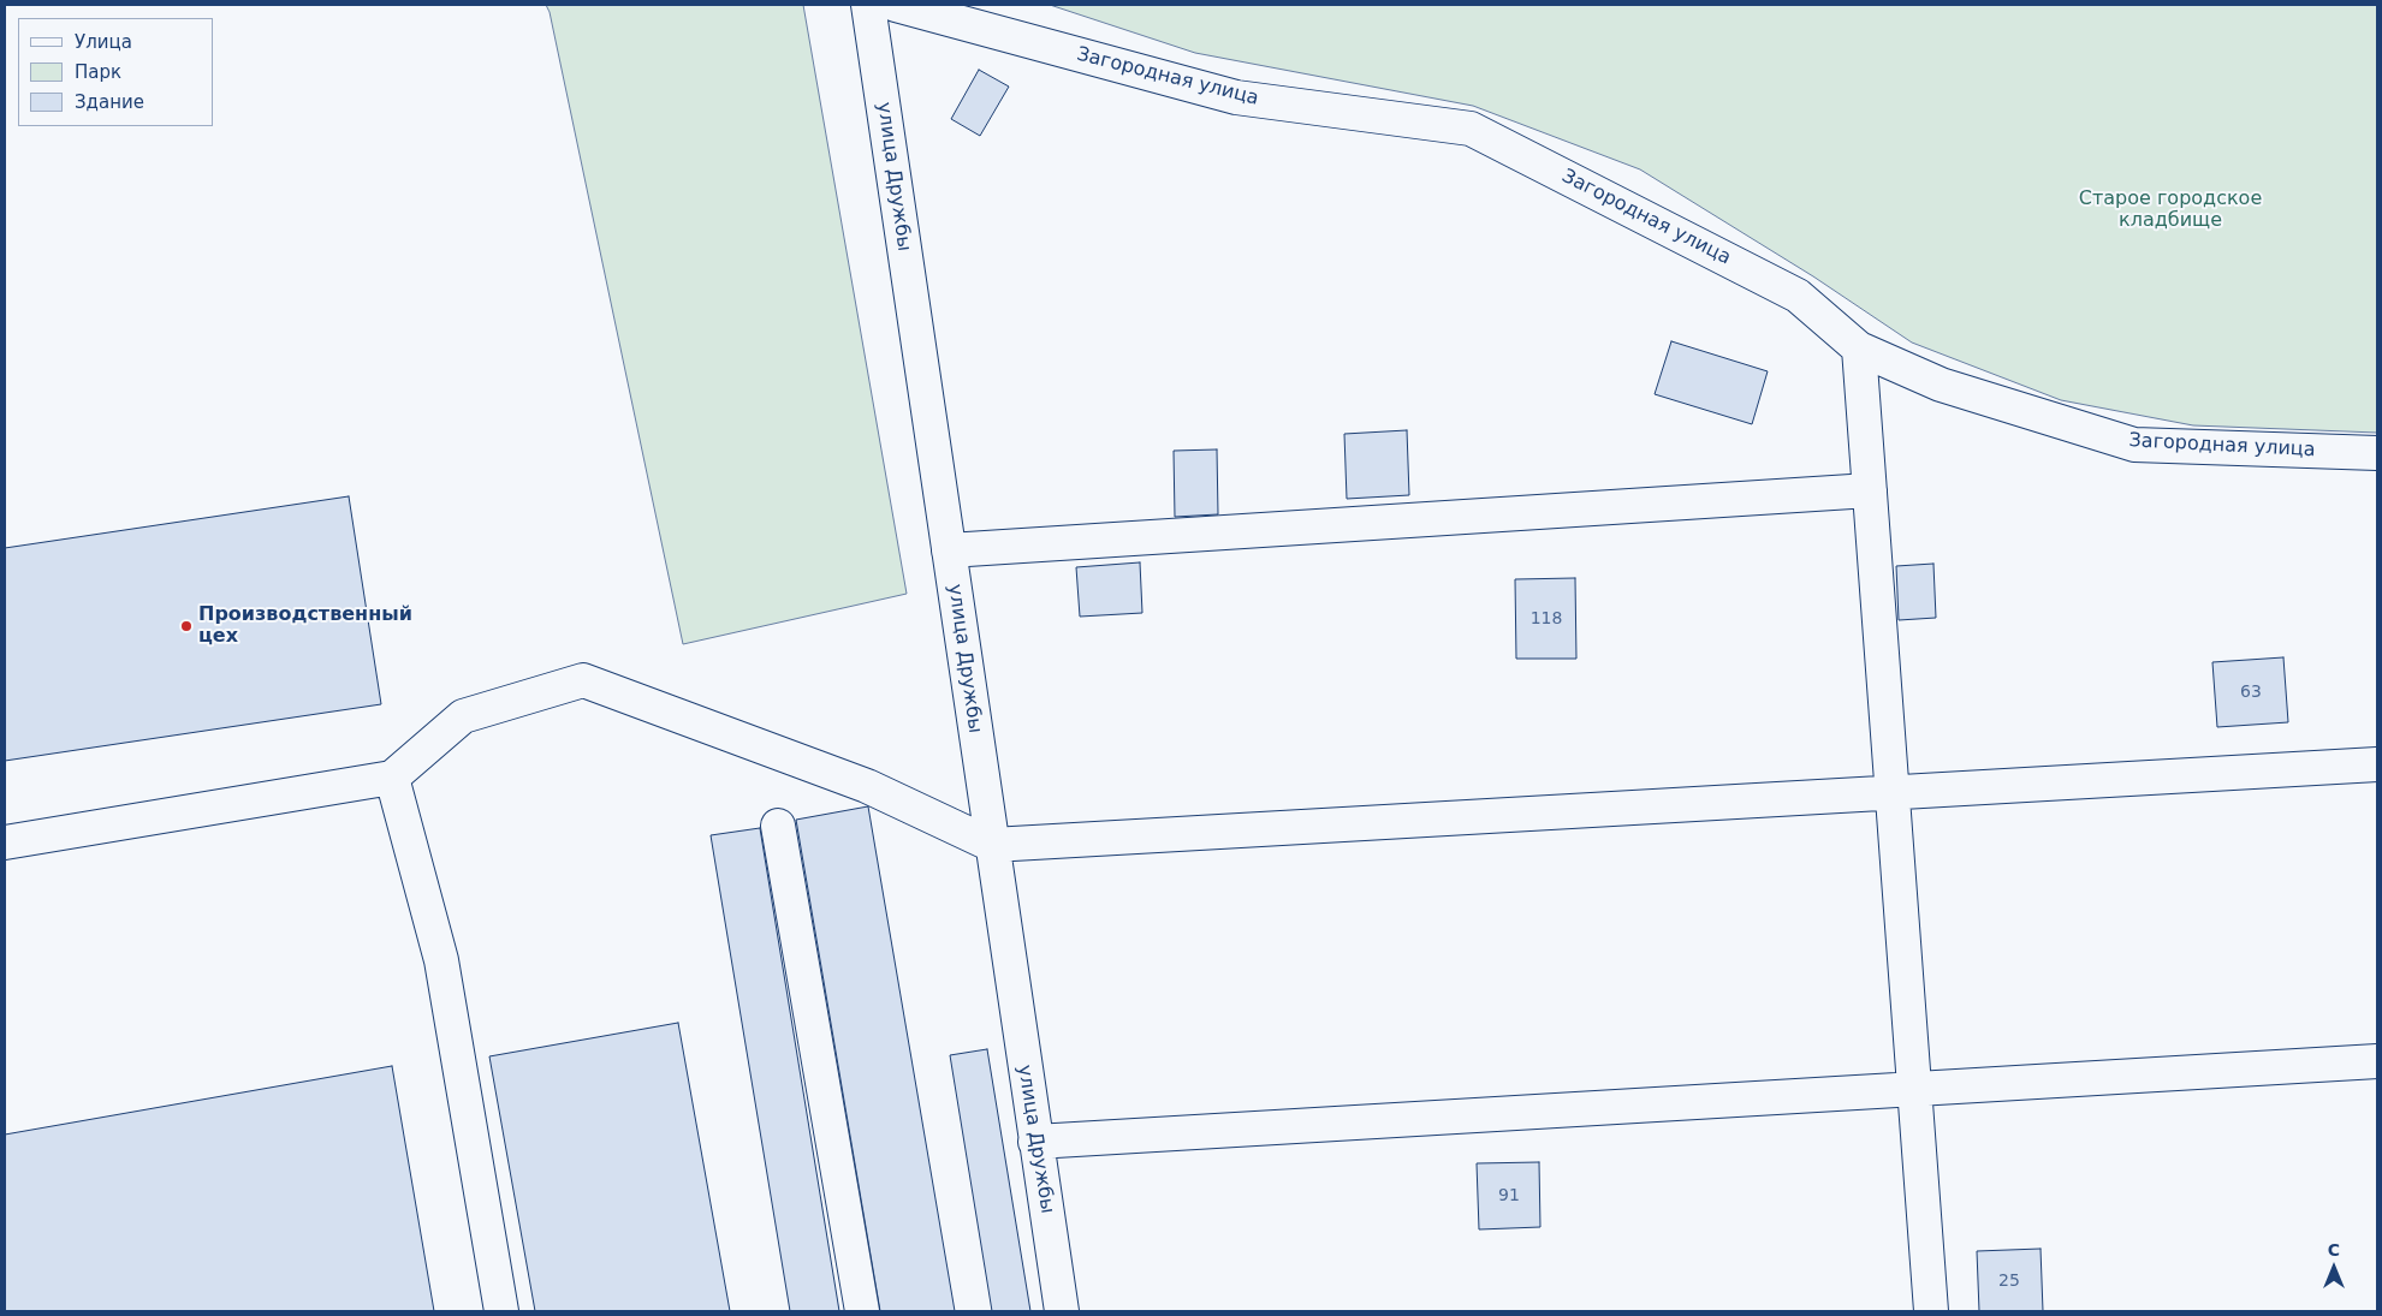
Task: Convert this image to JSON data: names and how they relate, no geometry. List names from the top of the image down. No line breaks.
{"streets":{"street":["Загородная улица","улица Дружбы"]},"parks":["Старое городское кладбище"],"places":["Производственный цех"],"house_numbers":["118","63","91","25"],"legend":["Улица","Парк","Здание"],"north":"top"}
